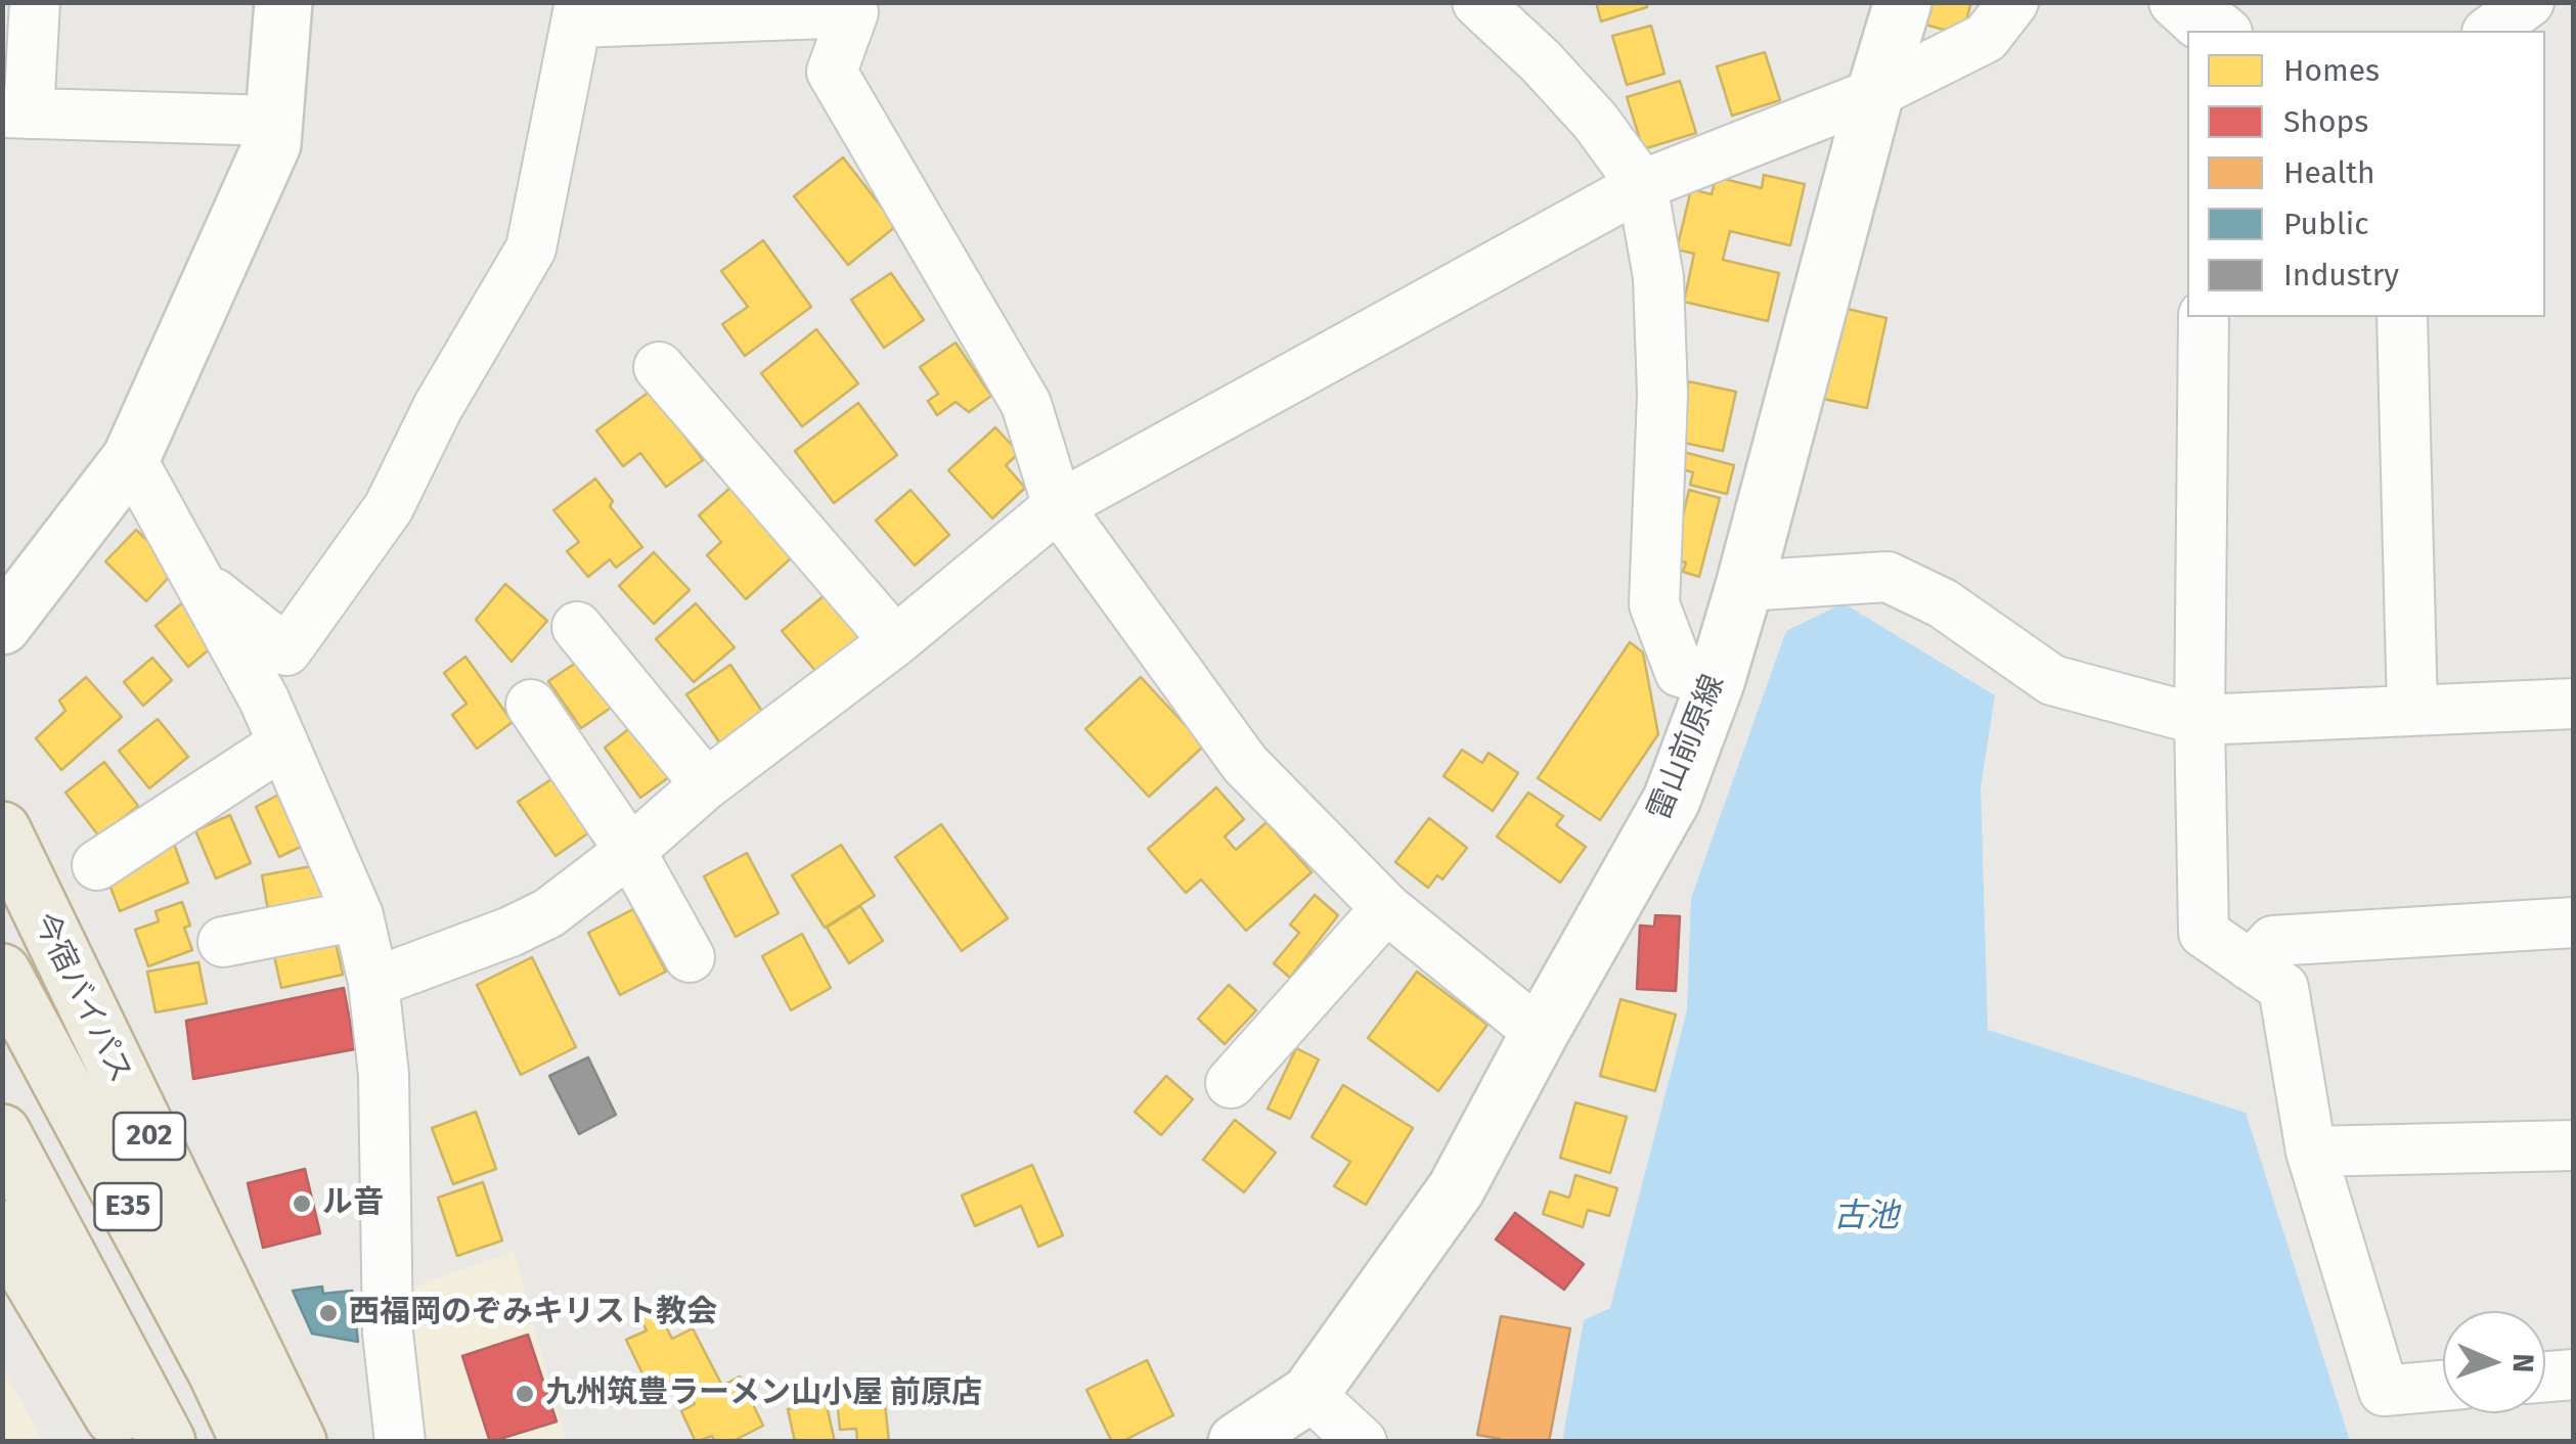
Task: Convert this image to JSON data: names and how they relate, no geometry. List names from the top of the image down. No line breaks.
{"streets":{"highway":["今宿バイパス","202","E35"],"main road":["雷山前原線"]},"water":["古池"],"places":["ル音","西福岡のぞみキリスト教会","九州筑豊ラーメン山小屋 前原店"],"legend":["Homes","Shops","Health","Public","Industry"],"north":"right"}
